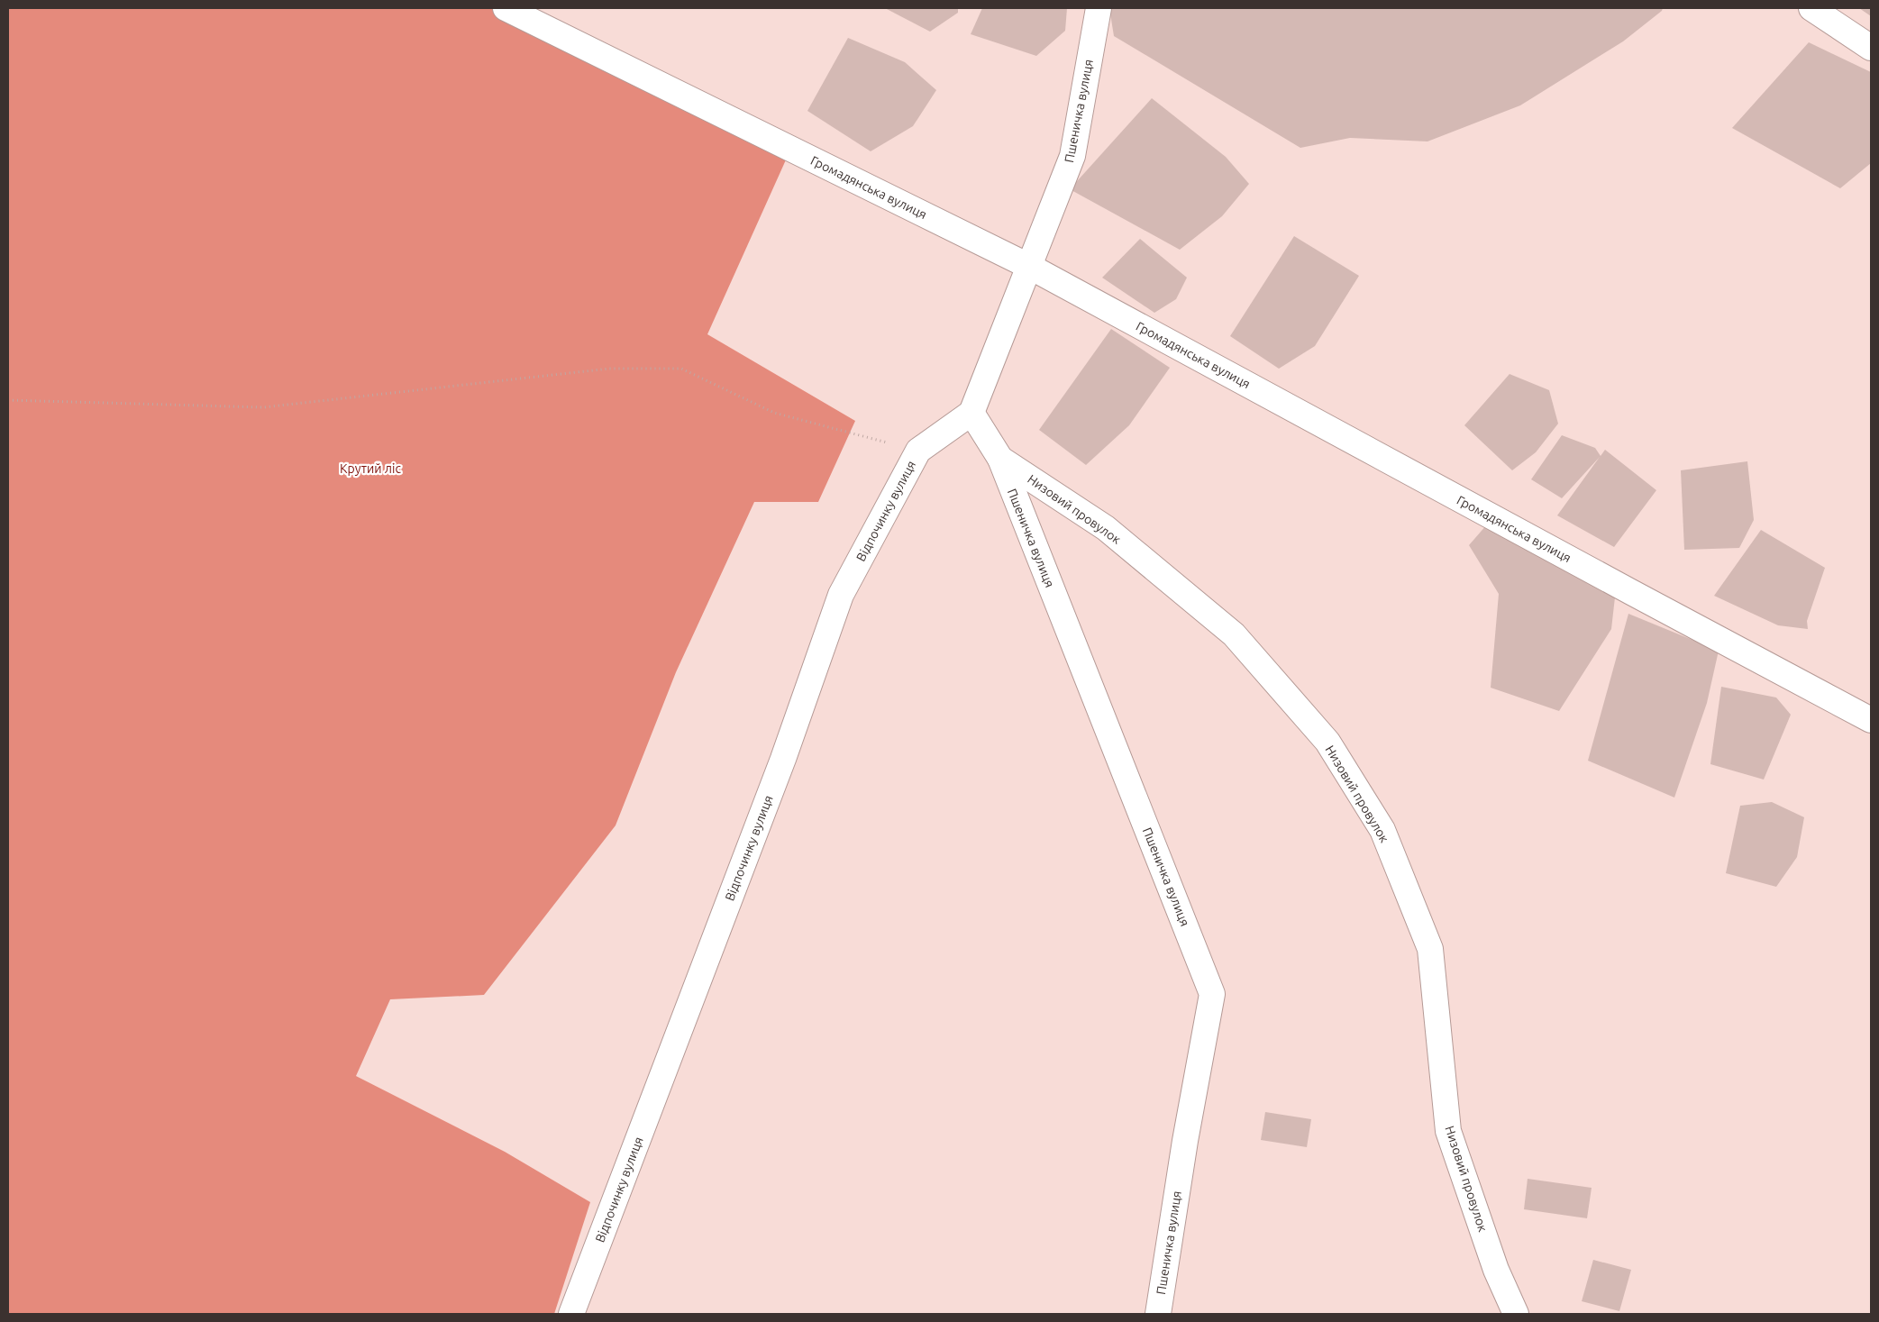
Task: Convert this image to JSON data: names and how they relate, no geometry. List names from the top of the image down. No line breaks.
{"streets":{"street":["Пшеничка вулиця","Громадянська вулиця","Низовий провулок","Відпочинку вулиця"]},"crossings":[["Пшеничка вулиця","Громадянська вулиця"],["Пшеничка вулиця","Низовий провулок"],["Пшеничка вулиця","Відпочинку вулиця"],["Низовий провулок","Відпочинку вулиця"]],"parks":["Крутий ліс"]}
